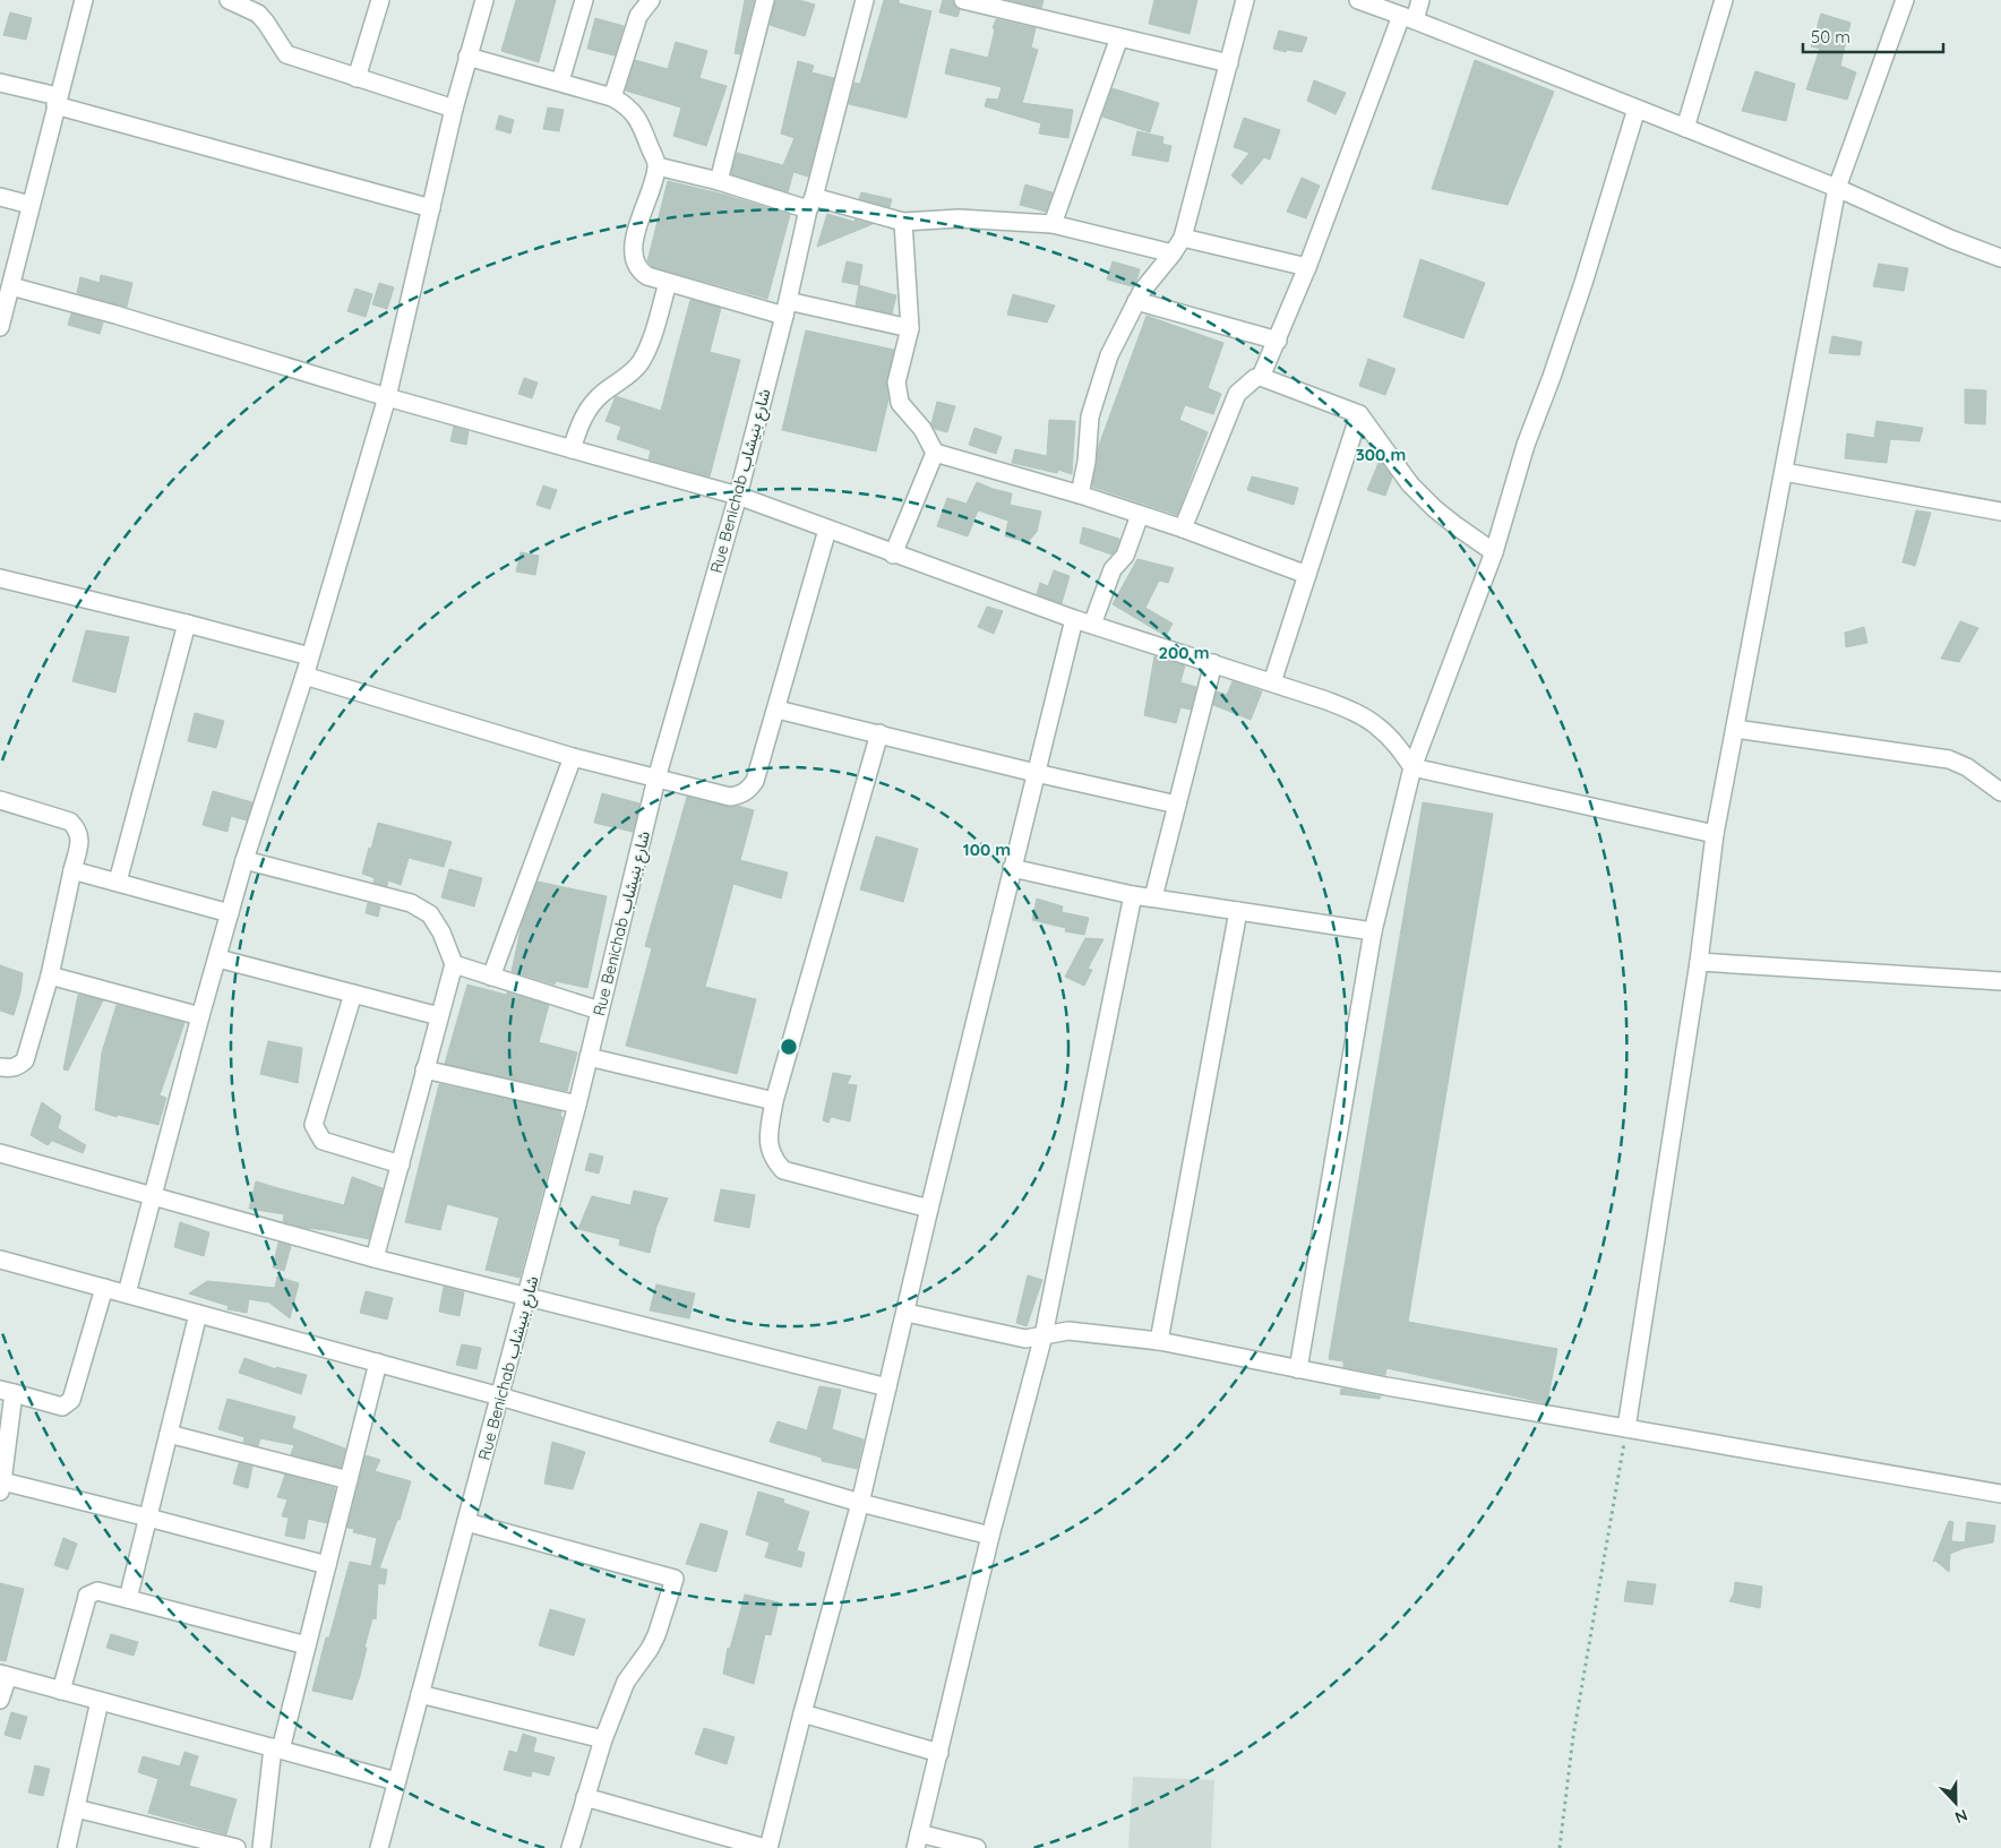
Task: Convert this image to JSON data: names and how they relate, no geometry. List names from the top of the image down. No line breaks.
{"streets":{"street":["Rue Benichab شارع بنيشاب"]},"scale_bar":"50 m","north":"bottom","rings":["300 m","200 m","100 m"]}
